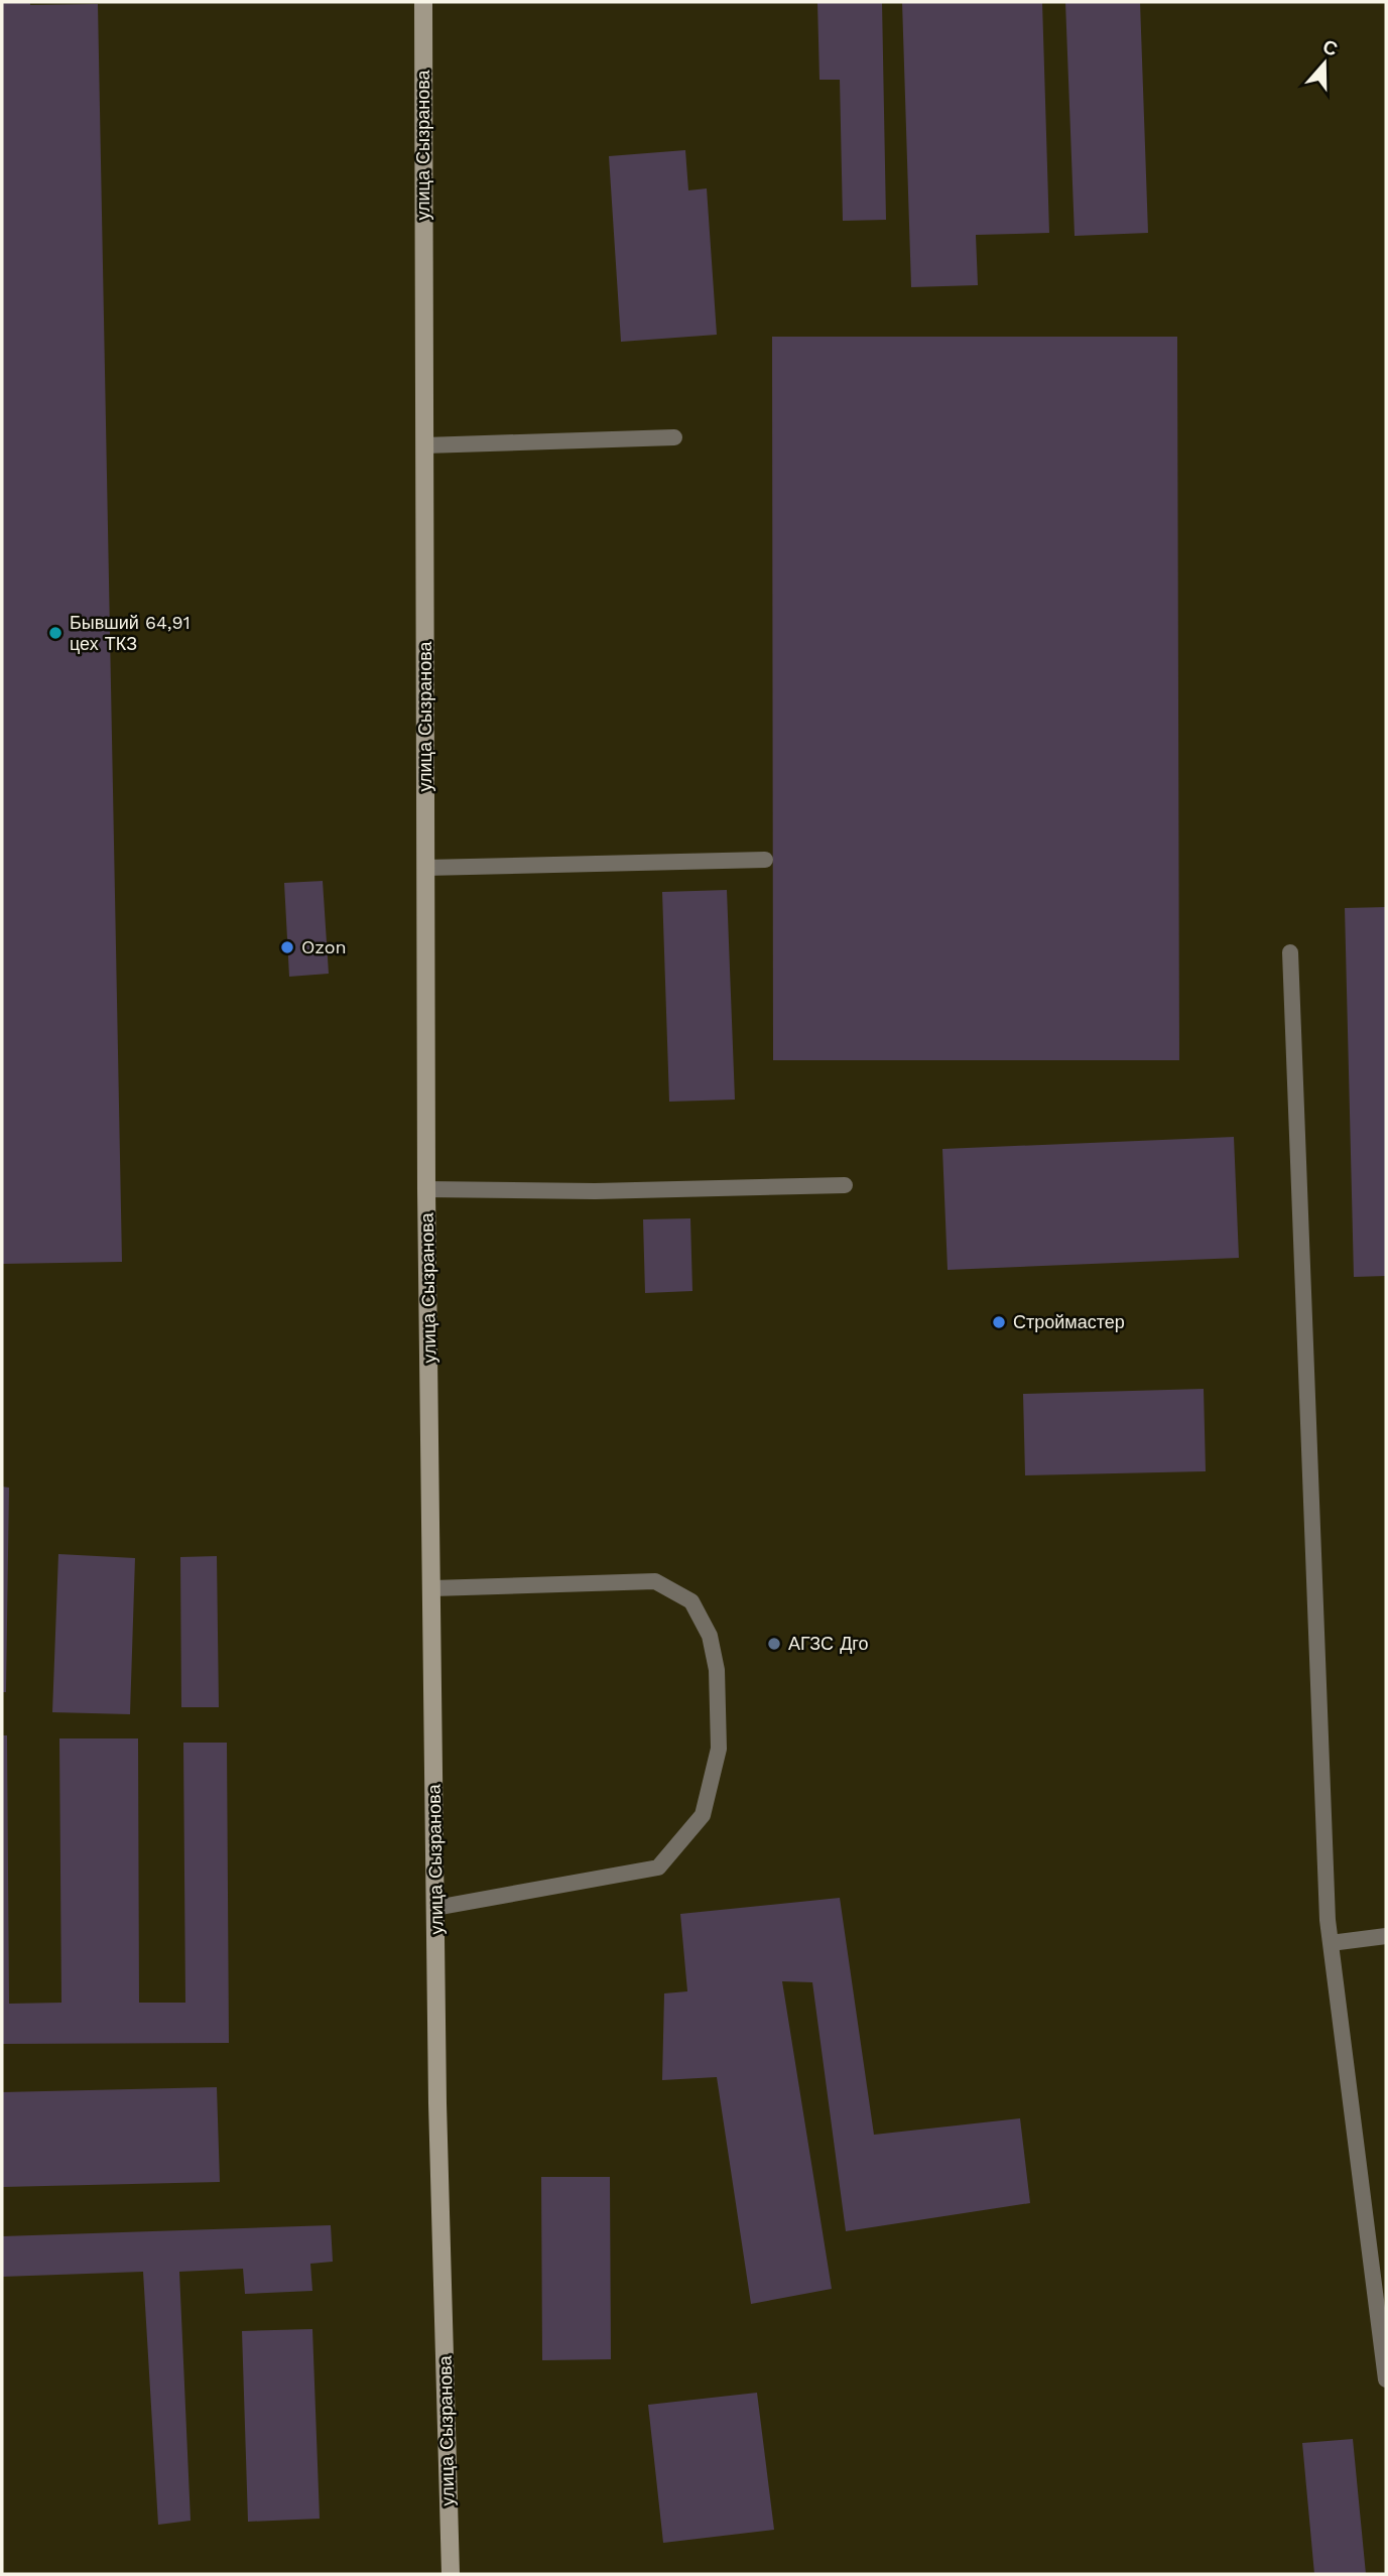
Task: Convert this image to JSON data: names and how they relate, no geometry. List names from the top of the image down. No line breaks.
{"streets":{"main road":["улица Сызранова"]},"places":["Бывший 64,91 цех ТКЗ","Ozon","Строймастер","АГЗС Дго"],"north":"top"}
